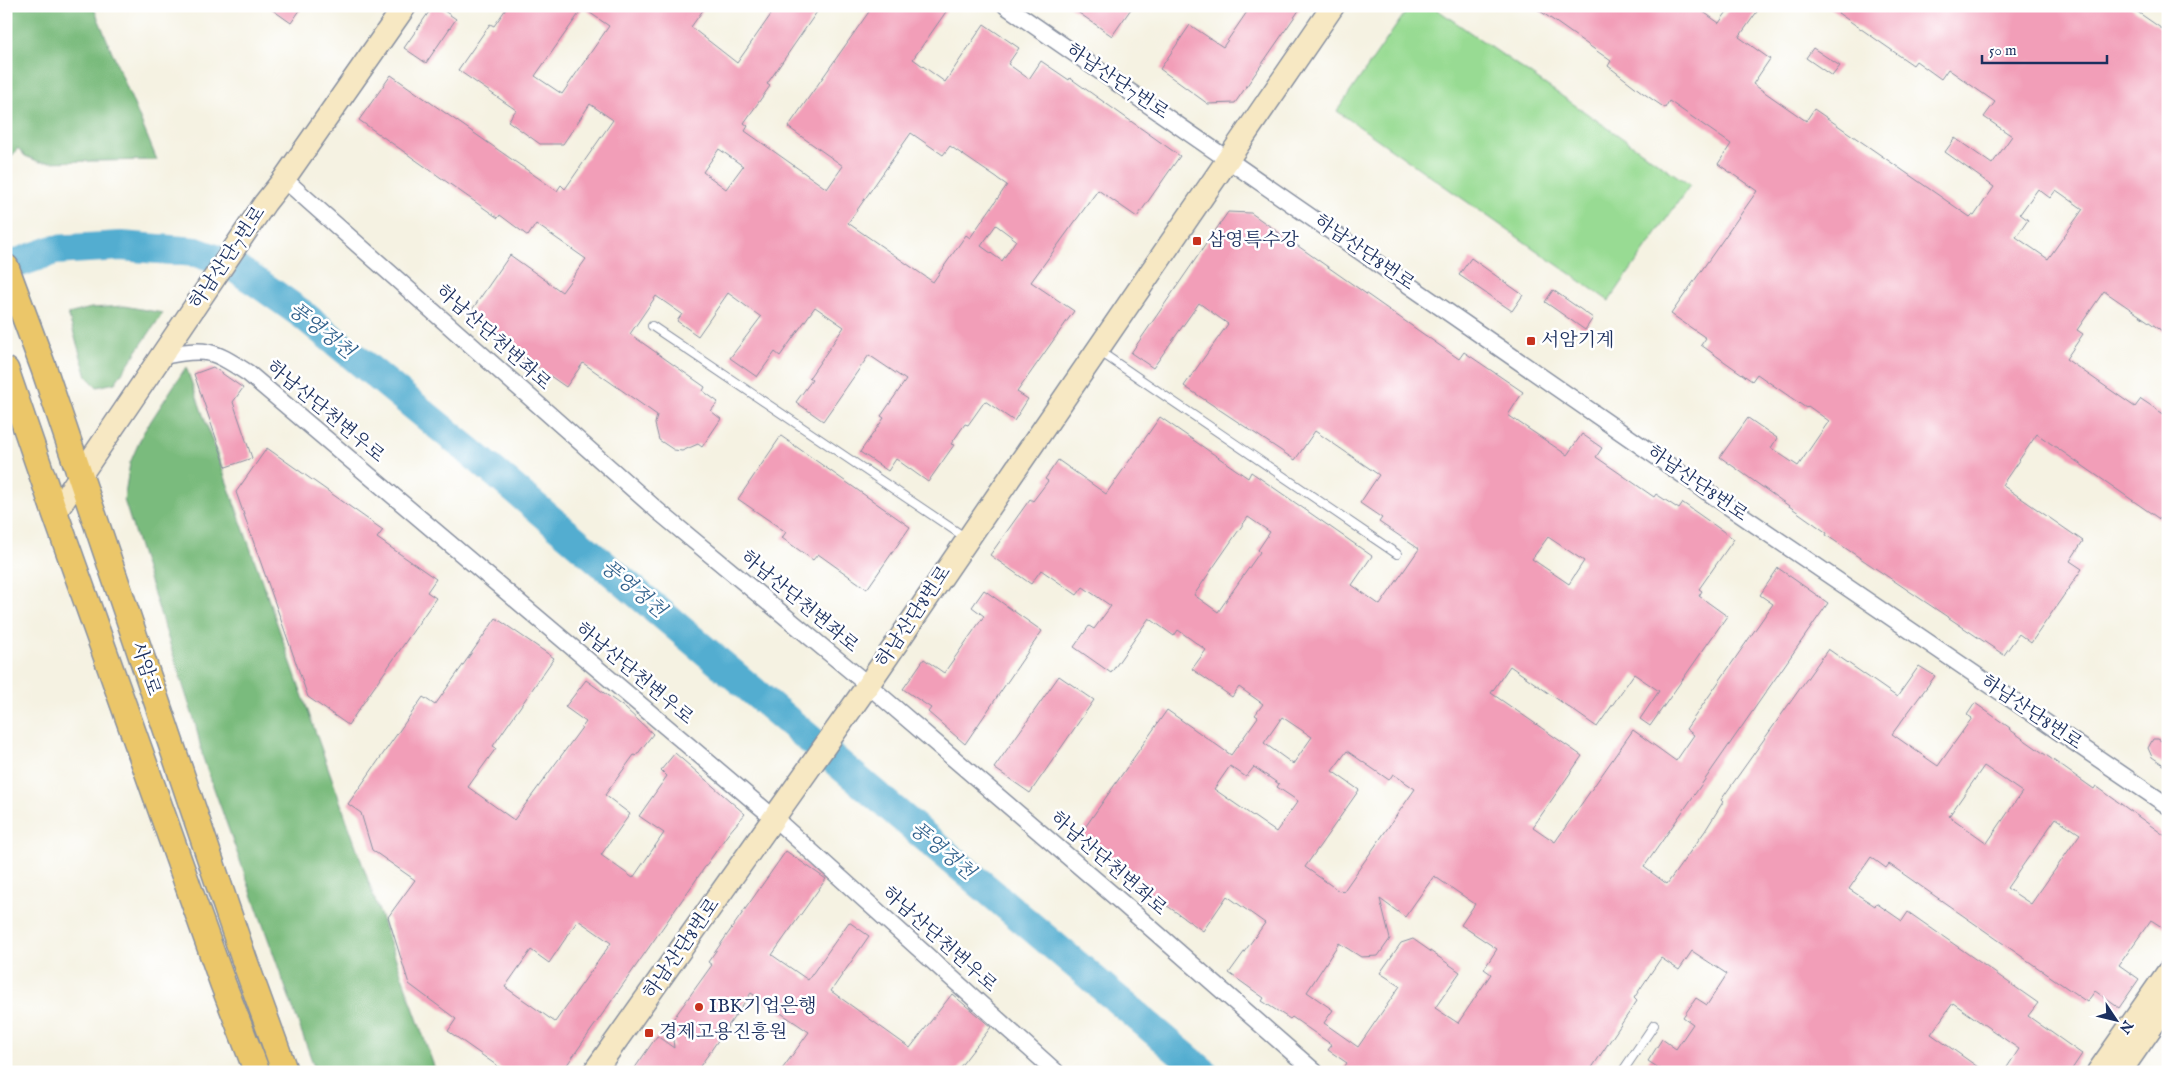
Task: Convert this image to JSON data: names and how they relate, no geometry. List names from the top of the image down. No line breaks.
{"streets":{"main road":["사암로"],"street":["하남산단7번로","하남산단8번로","하남산단천변좌로","하남산단천변우로"]},"crossings":[["하남산단7번로","하남산단8번로"],["하남산단7번로","하남산단천변좌로"],["하남산단7번로","하남산단천변우로"],["하남산단7번로","사암로"],["하남산단8번로","하남산단천변좌로"],["하남산단8번로","하남산단천변우로"]],"water":["풍영정천"],"places":{"transit":["삼영특수강","서암기계","경제고용진흥원"],"other":["IBK기업은행"]},"scale_bar":"50 m","north":"bottom right"}
